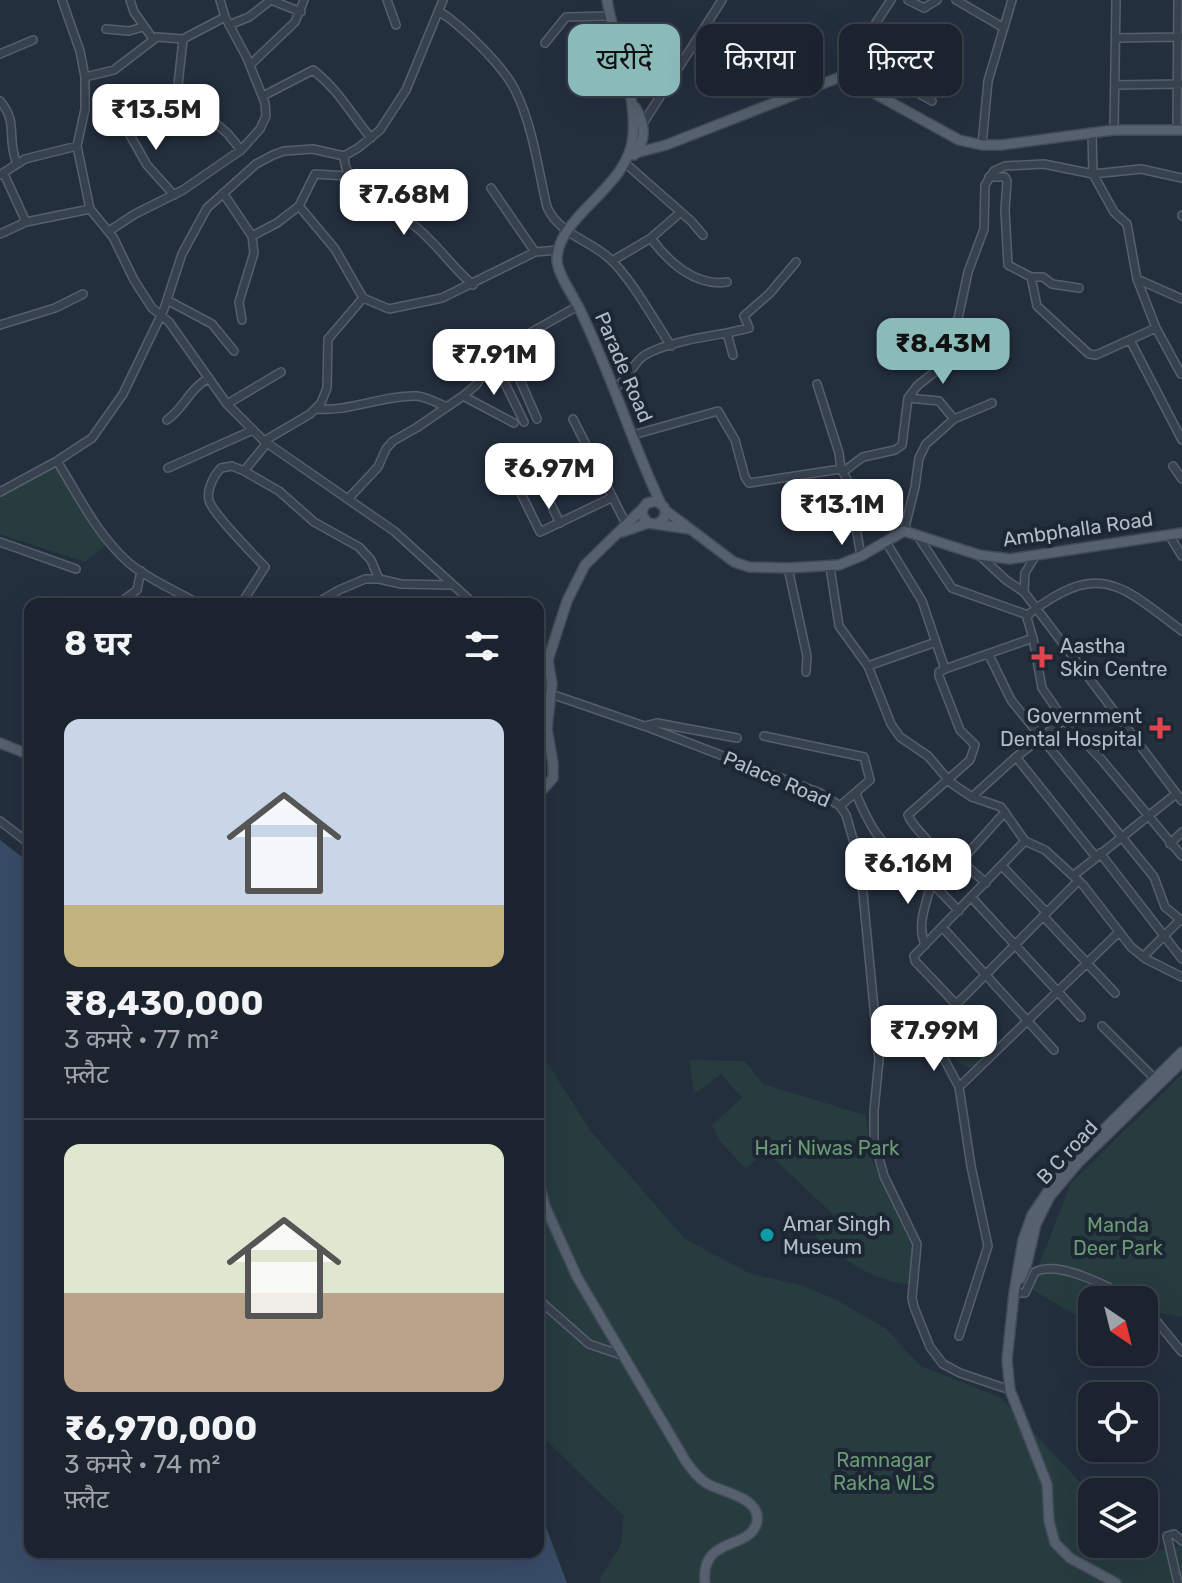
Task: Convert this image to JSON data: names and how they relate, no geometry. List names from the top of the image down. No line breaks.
{"streets":{"main road":["Parade Road","Ambphalla Road","B C road"],"street":["Palace Road"]},"parks":["Hari Niwas Park","Manda Deer Park","Ramnagar Rakha WLS"],"places":{"health":["Aastha Skin Centre","Government Dental Hospital"],"other":["Amar Singh Museum"]},"north":"bottom right","page":{"chip":["खरीदें","किराया","फ़िल्टर"],"price":["₹13.5M","₹7.68M","₹8.43M","₹7.91M","₹6.97M","₹13.1M","₹6.16M","₹7.99M"],"heading":"8 घर","list":[{"name":"₹8,430,000","note":"3 कमरे · 77 m² · फ़्लैट"},{"name":"₹6,970,000","note":"3 कमरे · 74 m² · फ़्लैट"}]}}
